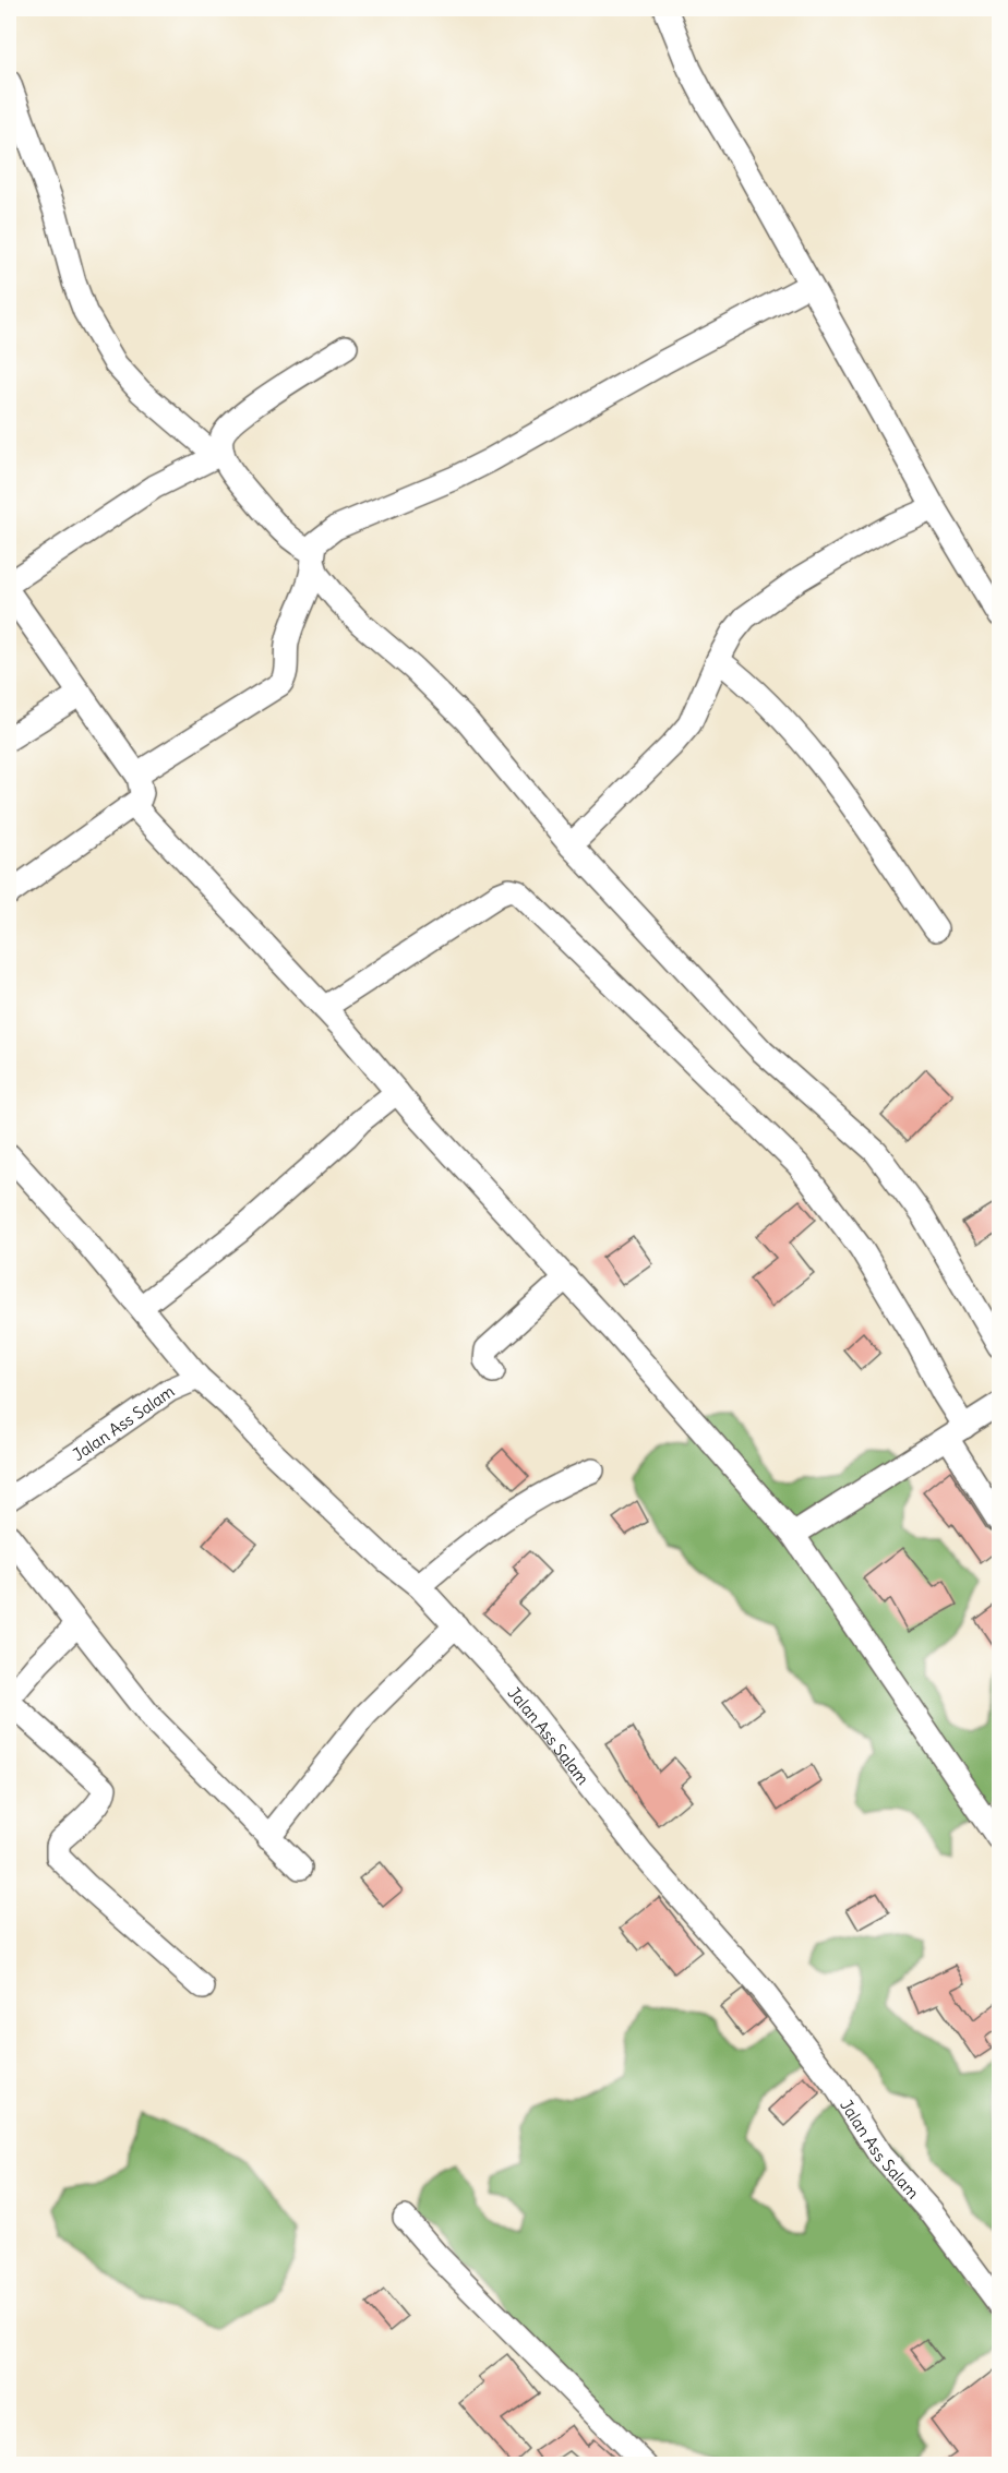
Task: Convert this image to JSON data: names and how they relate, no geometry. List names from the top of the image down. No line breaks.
{"streets":{"street":["Jalan Ass Salam"]}}
